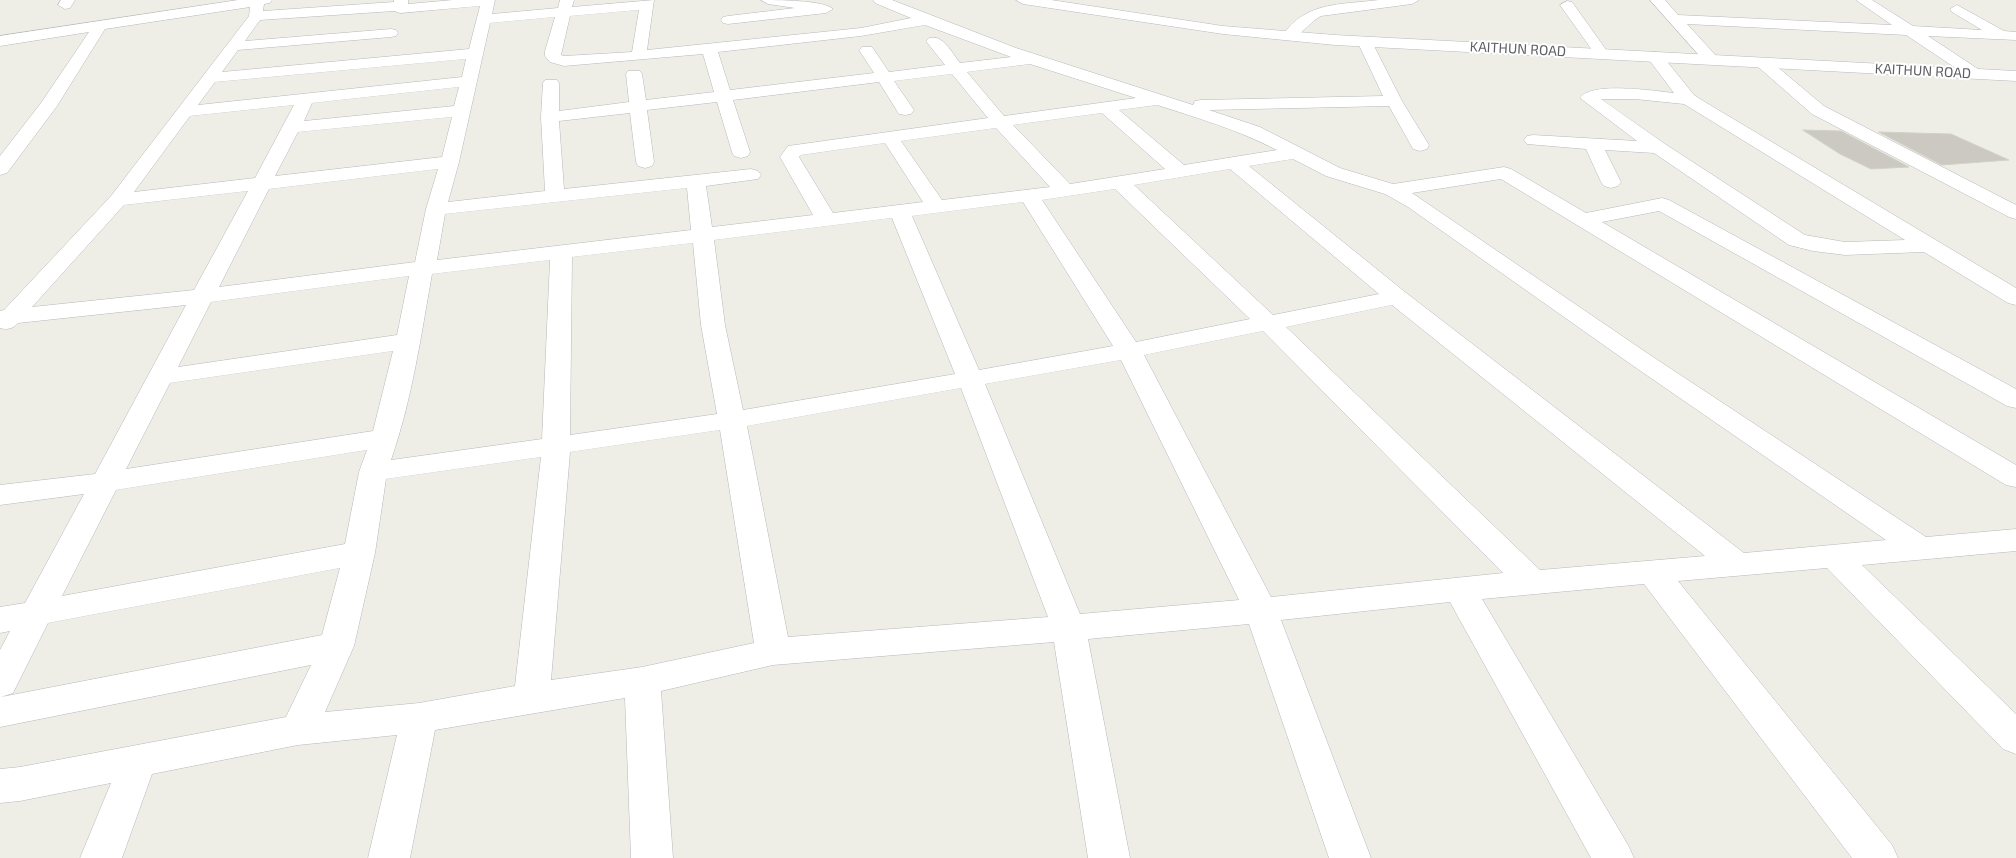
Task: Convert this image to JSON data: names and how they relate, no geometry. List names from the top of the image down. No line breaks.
{"streets":{"street":["KAITHUN ROAD"]}}
